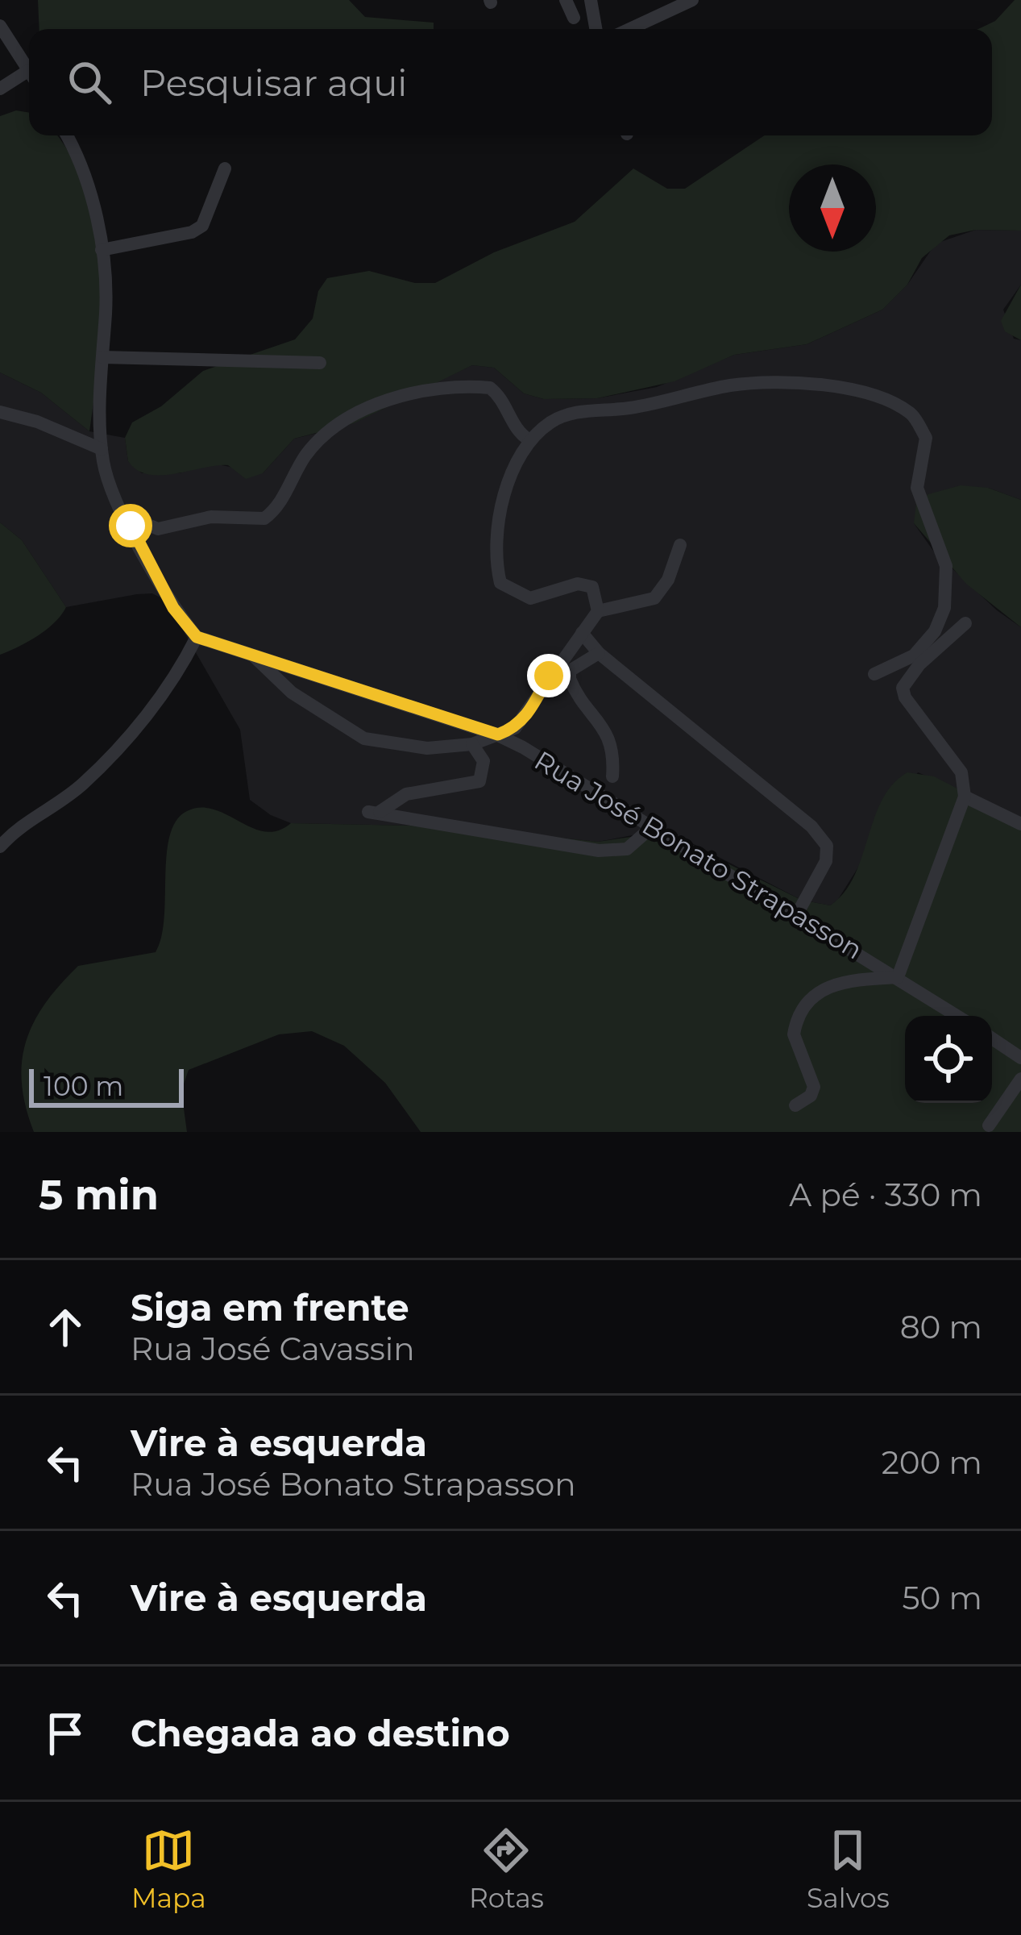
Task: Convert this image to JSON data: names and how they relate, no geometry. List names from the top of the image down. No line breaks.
{"streets":{"street":["Rua José Bonato Strapasson"]},"scale_bar":"100 m","north":"bottom","page":{"search":"Pesquisar aqui","scale":"100 m","heading":["5 min","A pé · 330 m"],"list":[["Siga em frente","Rua José Cavassin","80 m"],["Vire à esquerda","Rua José Bonato Strapasson","200 m"],["Vire à esquerda","50 m"],"Chegada ao destino"],"nav":["Mapa","Rotas","Salvos"]}}
